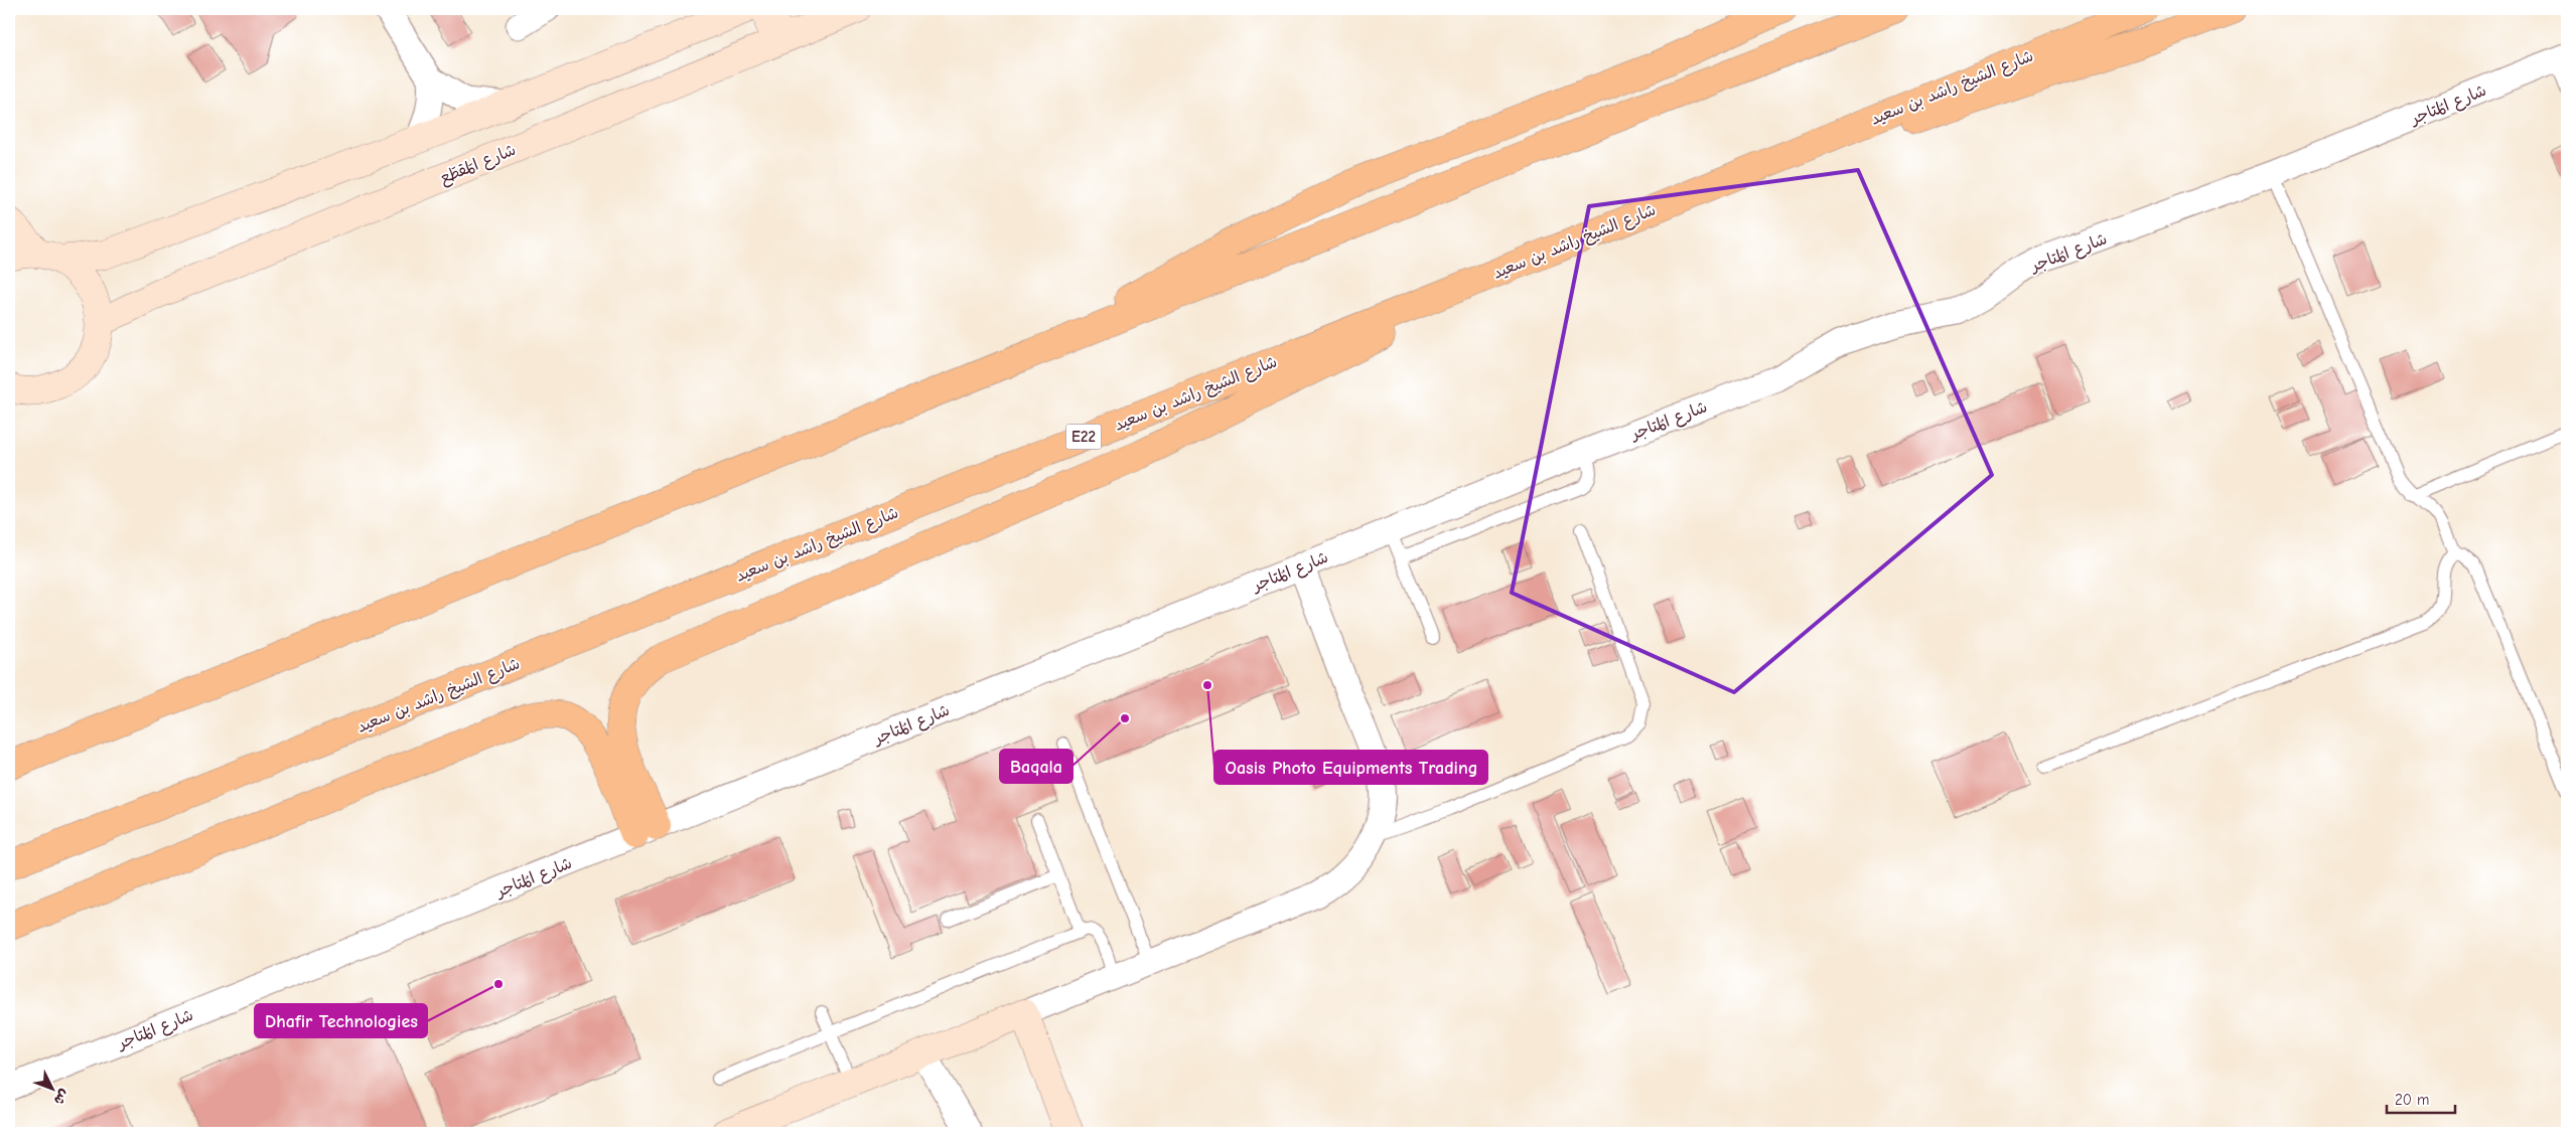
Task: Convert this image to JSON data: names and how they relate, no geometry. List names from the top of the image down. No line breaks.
{"streets":{"highway":["شارع الشيخ راشد بن سعيد","E22"],"street":["شارع المُتاجر","شارع المَقطَع"]},"places":["Oasis Photo Equipments Trading","Baqala","Dhafir Technologies"],"scale_bar":"20 m","north":"bottom right"}
